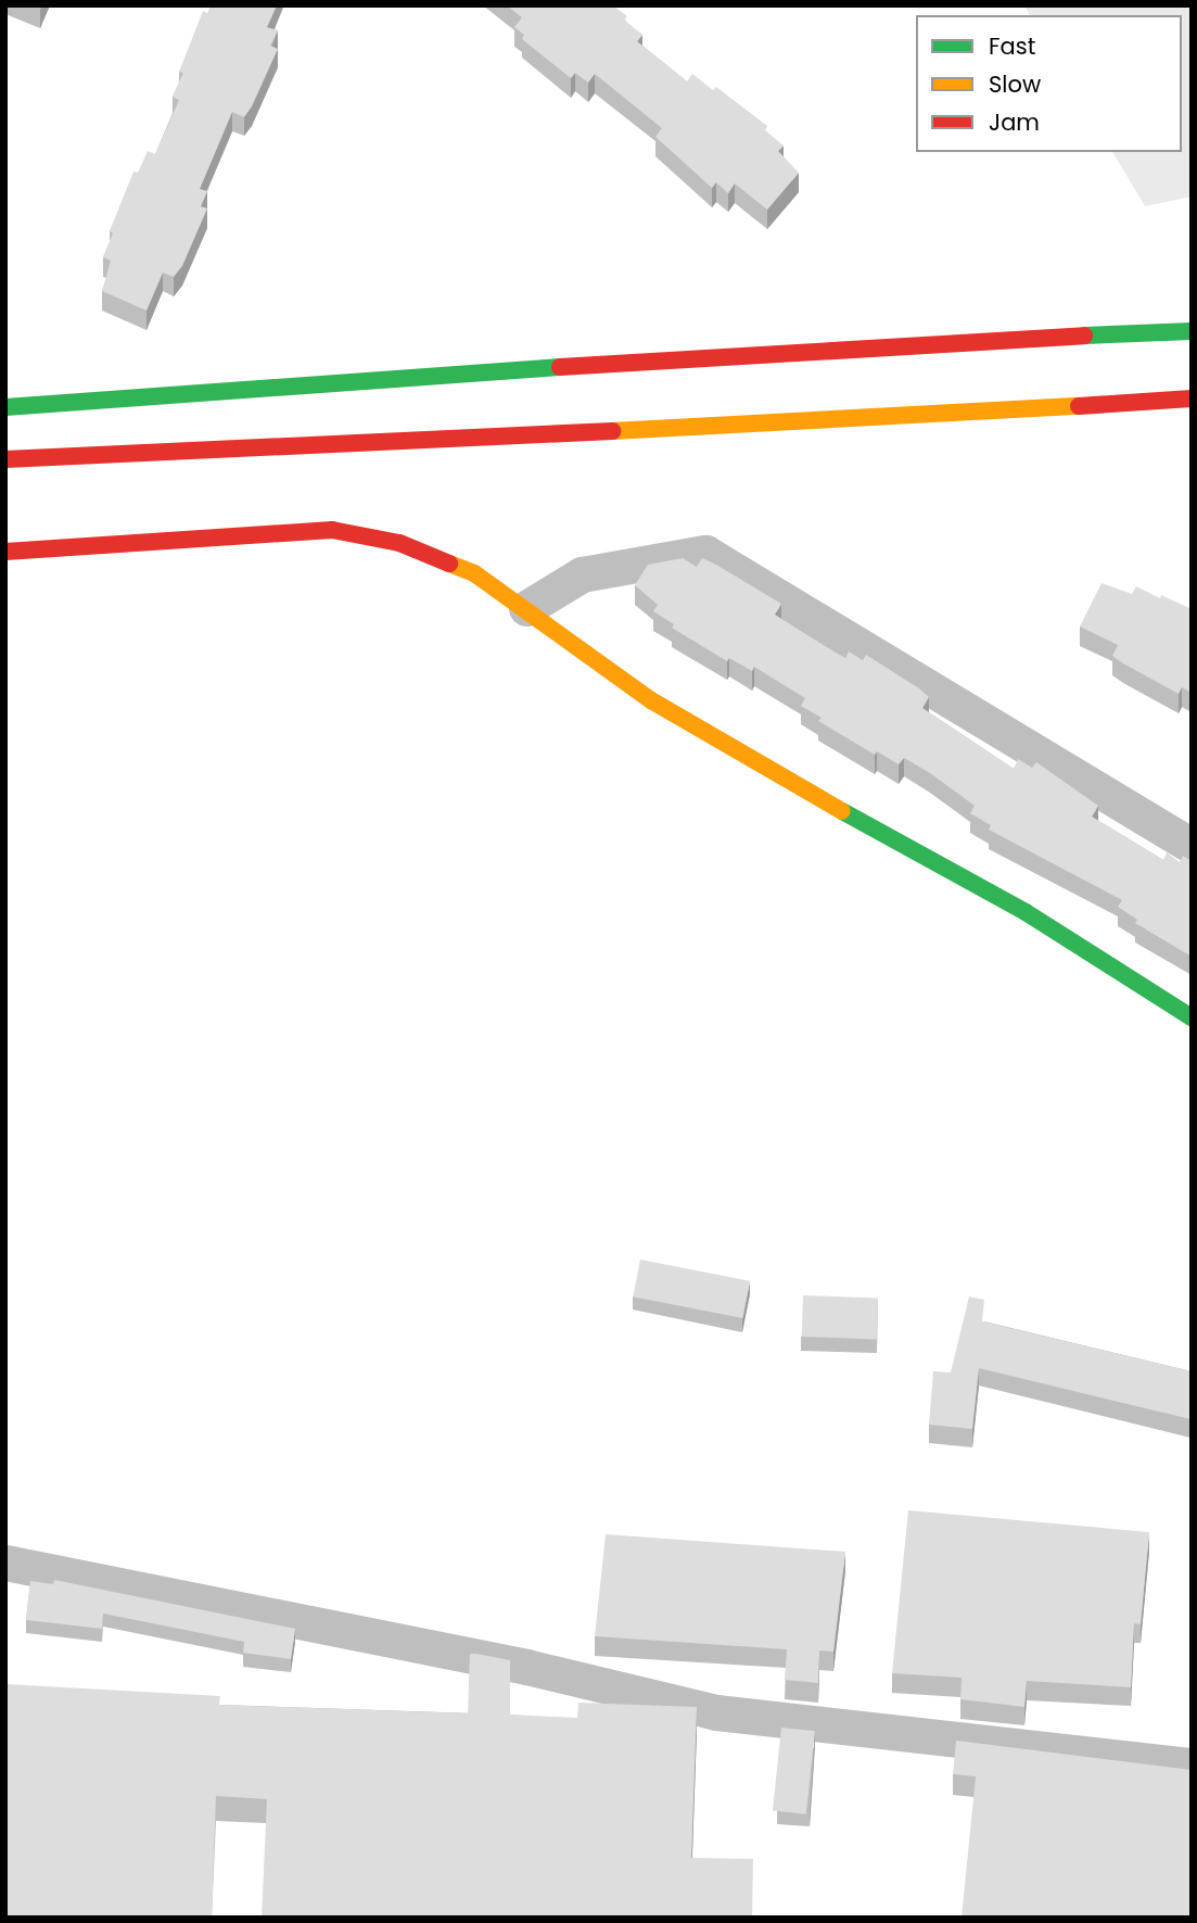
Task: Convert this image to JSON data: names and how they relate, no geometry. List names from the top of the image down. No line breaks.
{"legend":["Fast","Slow","Jam"]}
